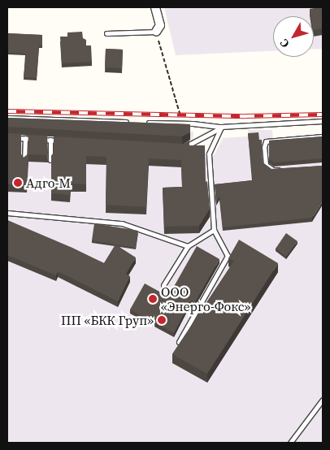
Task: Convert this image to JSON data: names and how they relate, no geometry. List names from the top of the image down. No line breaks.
{"places":["Адго-М","ООО «Энерго-Фокс»","ПП «БКК Груп»"],"north":"bottom left"}
